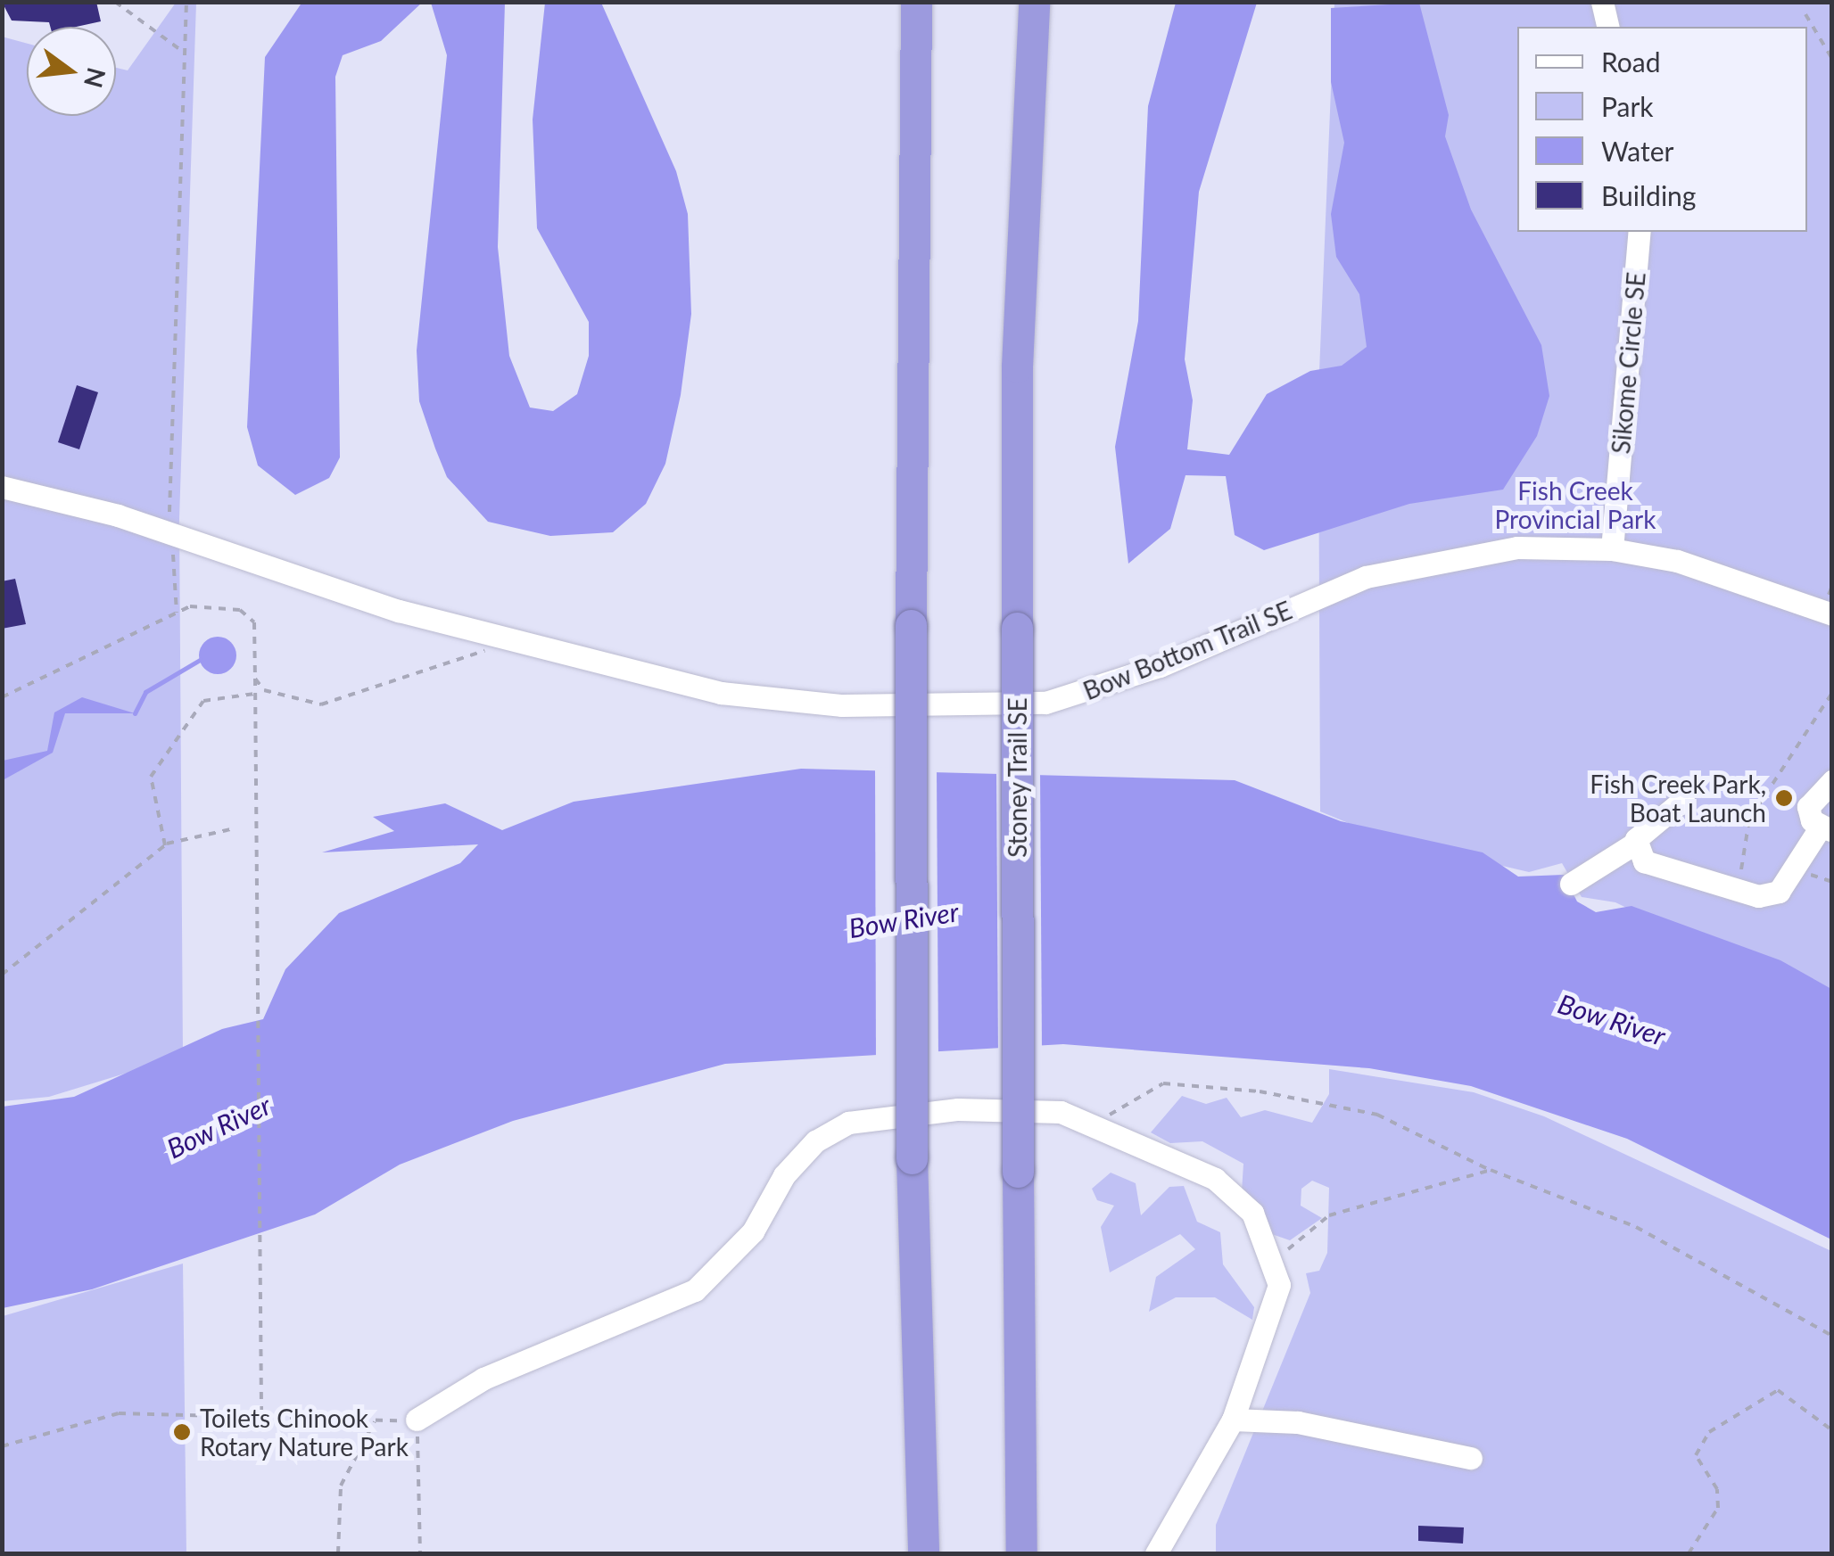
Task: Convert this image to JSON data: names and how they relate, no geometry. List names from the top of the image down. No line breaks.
{"streets":{"highway":["Stoney Trail SE"],"street":["Sikome Circle SE","Bow Bottom Trail SE"]},"crossings":[["Sikome Circle SE","Bow Bottom Trail SE"]],"water":["Bow River"],"parks":["Fish Creek Provincial Park"],"places":["Fish Creek Park, Boat Launch","Toilets Chinook Rotary Nature Park"],"legend":["Road","Park","Water","Building"],"north":"right"}
